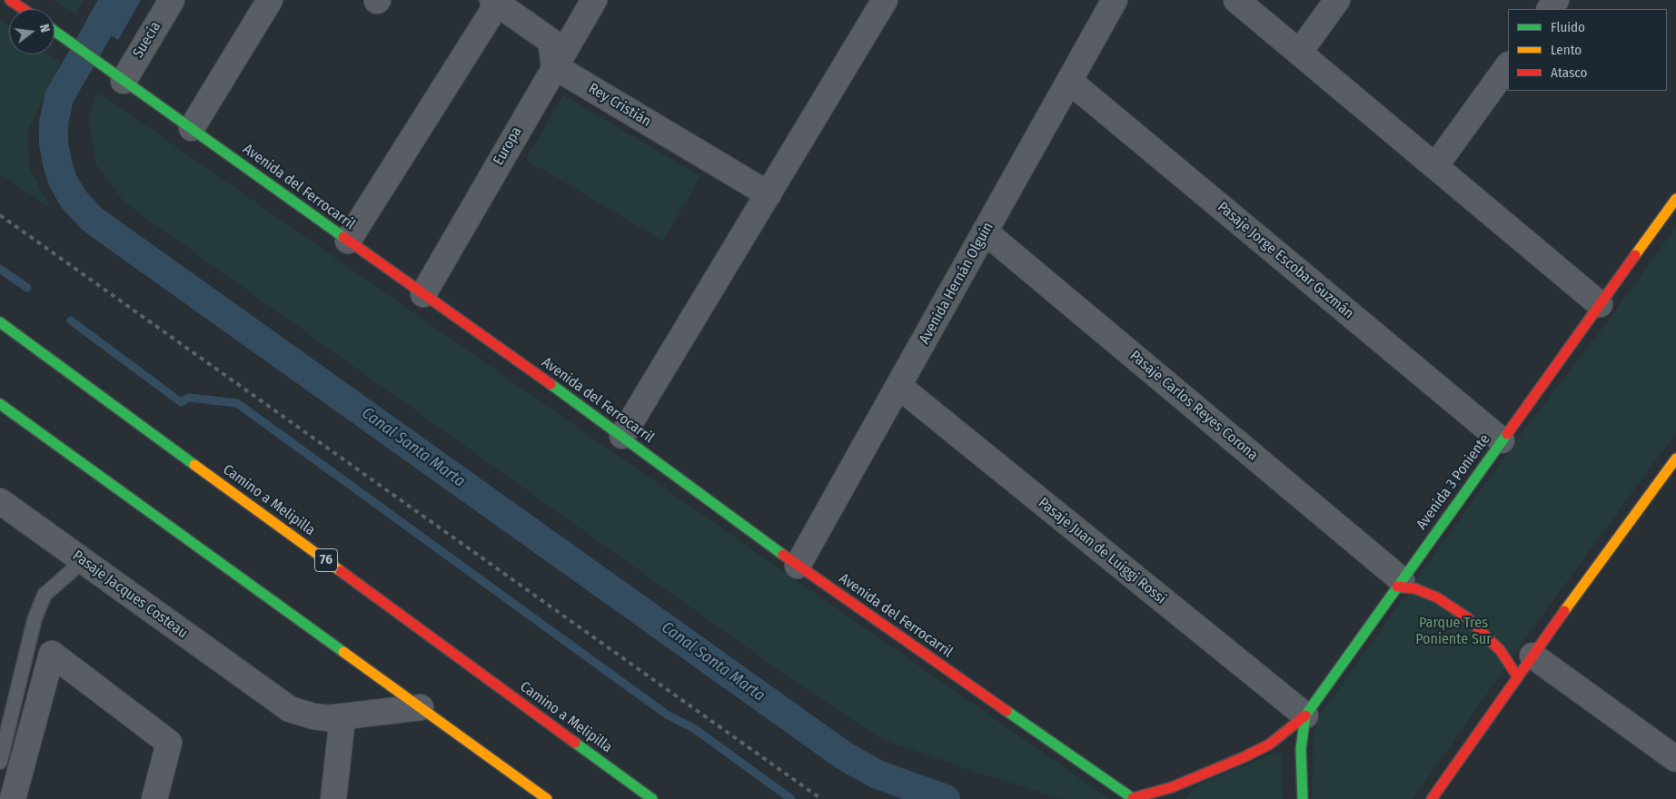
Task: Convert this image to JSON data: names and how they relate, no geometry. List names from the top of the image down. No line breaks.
{"streets":{"main road":["Avenida del Ferrocarril","Avenida 3 Poniente","Camino a Melipilla","76"],"street":["Suecia","Rey Cristián","Europa","Pasaje Jorge Escobar Guzmán","Avenida Hernán Olguín","Pasaje Carlos Reyes Corona","Pasaje Juan de Luiggi Rossi","Pasaje Jacques Costeau"]},"crossings":[["Suecia","Avenida del Ferrocarril"],["Rey Cristián","Europa"],["Europa","Avenida del Ferrocarril"],["Avenida del Ferrocarril","Avenida Hernán Olguín"],["Pasaje Jorge Escobar Guzmán","Avenida Hernán Olguín"],["Pasaje Jorge Escobar Guzmán","Avenida 3 Poniente"],["Avenida Hernán Olguín","Pasaje Carlos Reyes Corona"],["Avenida Hernán Olguín","Pasaje Juan de Luiggi Rossi"],["Pasaje Carlos Reyes Corona","Avenida 3 Poniente"],["Avenida 3 Poniente","Pasaje Juan de Luiggi Rossi"]],"water":["Canal Santa Marta"],"parks":["Parque Tres Poniente Sur"],"legend":["Fluido","Lento","Atasco"],"north":"right"}
